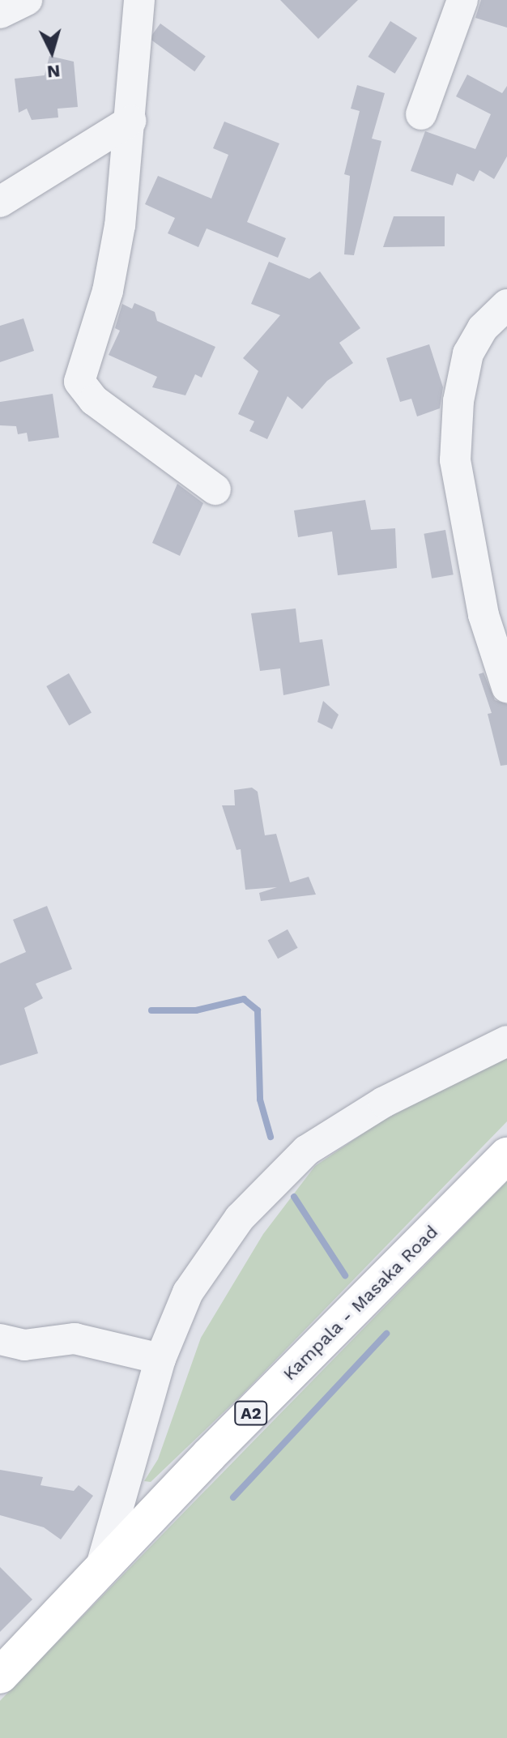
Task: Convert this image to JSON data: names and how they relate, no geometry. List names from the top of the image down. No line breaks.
{"streets":{"main road":["Kampala - Masaka Road","A2"]},"north":"bottom"}
